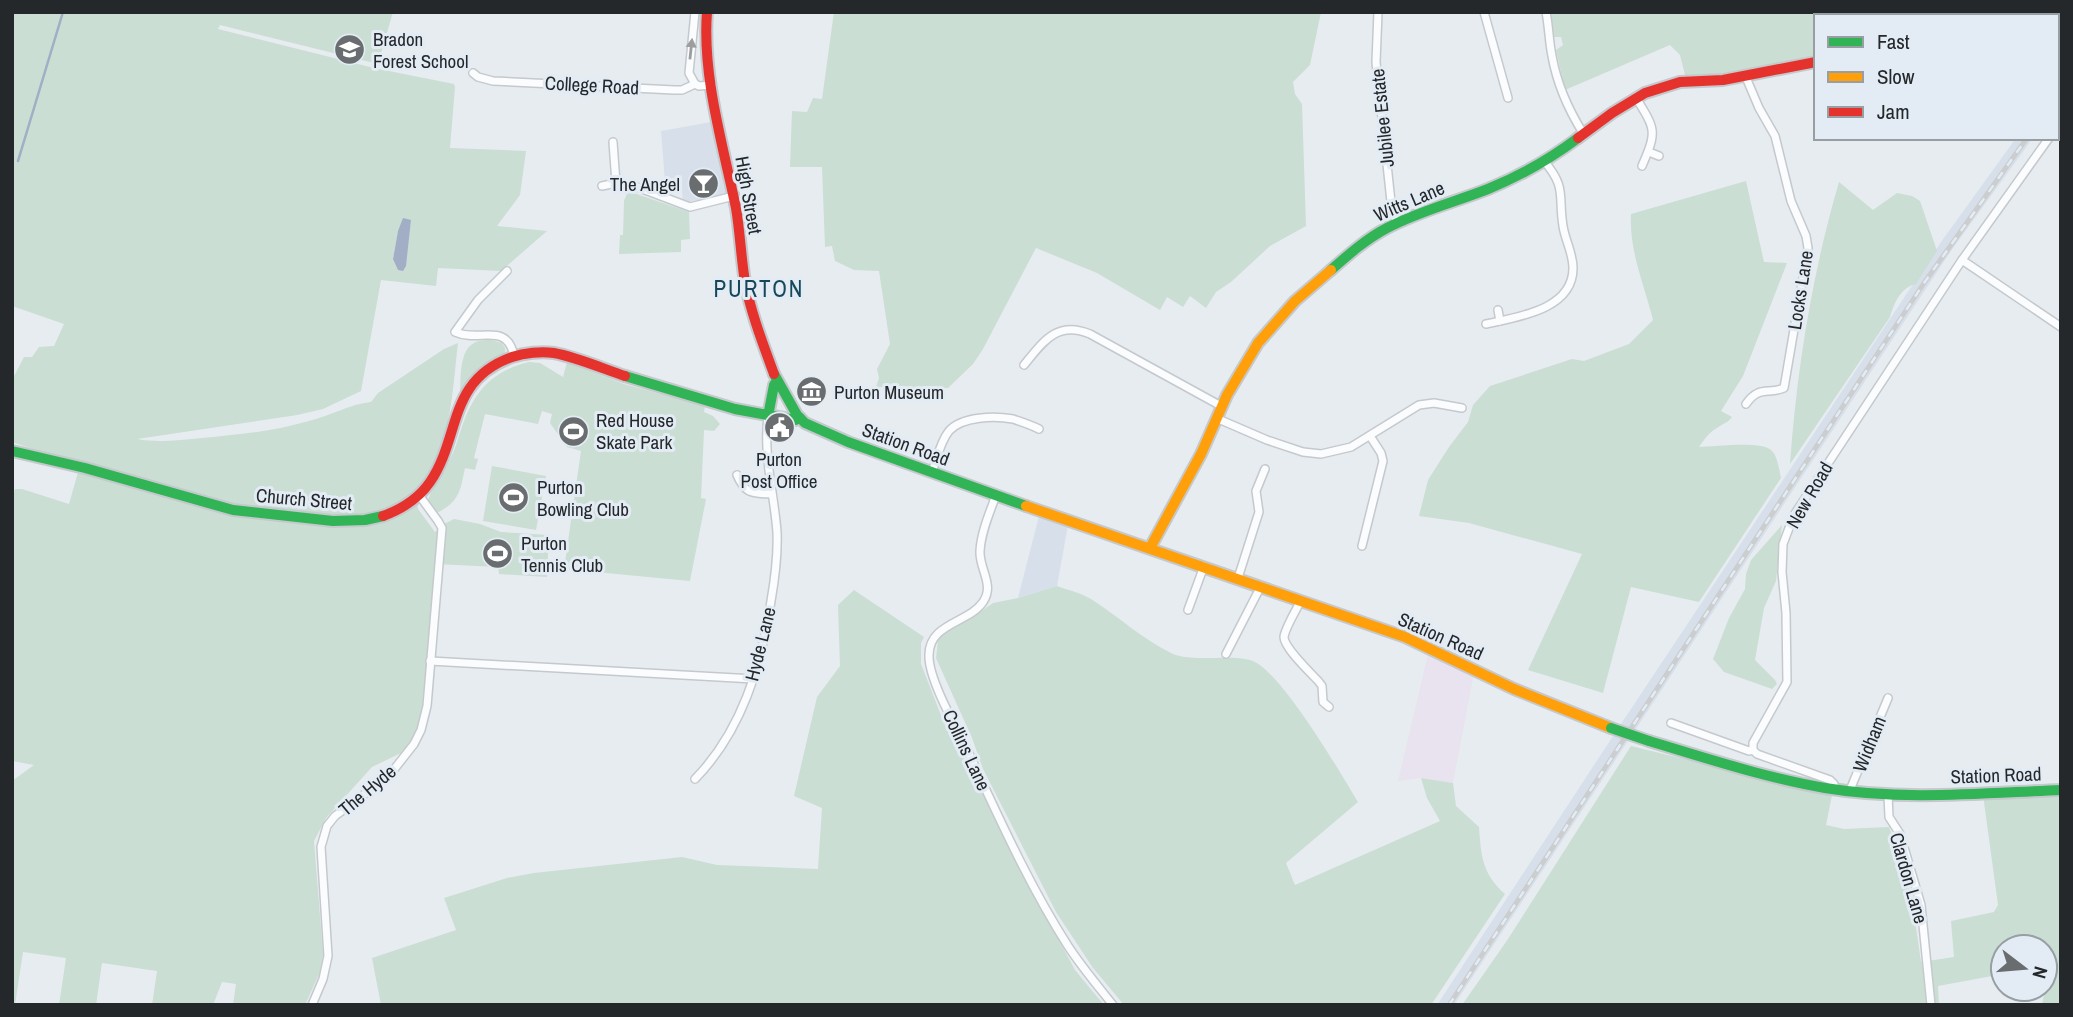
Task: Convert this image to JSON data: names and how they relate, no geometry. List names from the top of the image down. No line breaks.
{"streets":{"street":["College Road","Jubilee Estate","High Street","Witts Lane","Locks Lane","Station Road","New Road","Church Street","Hyde Lane","Widham","Collins Lane","The Hyde","Clardon Lane"]},"crossings":[["College Road","High Street"],["Jubilee Estate","Witts Lane"],["High Street","Station Road"],["High Street","Church Street"],["Witts Lane","Locks Lane"],["Witts Lane","Station Road"],["Station Road","Widham"],["Station Road","Collins Lane"],["Station Road","Clardon Lane"],["Church Street","Hyde Lane"],["Church Street","The Hyde"]],"districts":["PURTON"],"places":{"school or university":["Bradon Forest School"],"bar":["The Angel"],"museum":["Purton Museum"],"public building":["Purton Post Office"],"sports":["Red House Skate Park","Purton Bowling Club","Purton Tennis Club"]},"legend":["Fast","Slow","Jam"],"north":"right"}
